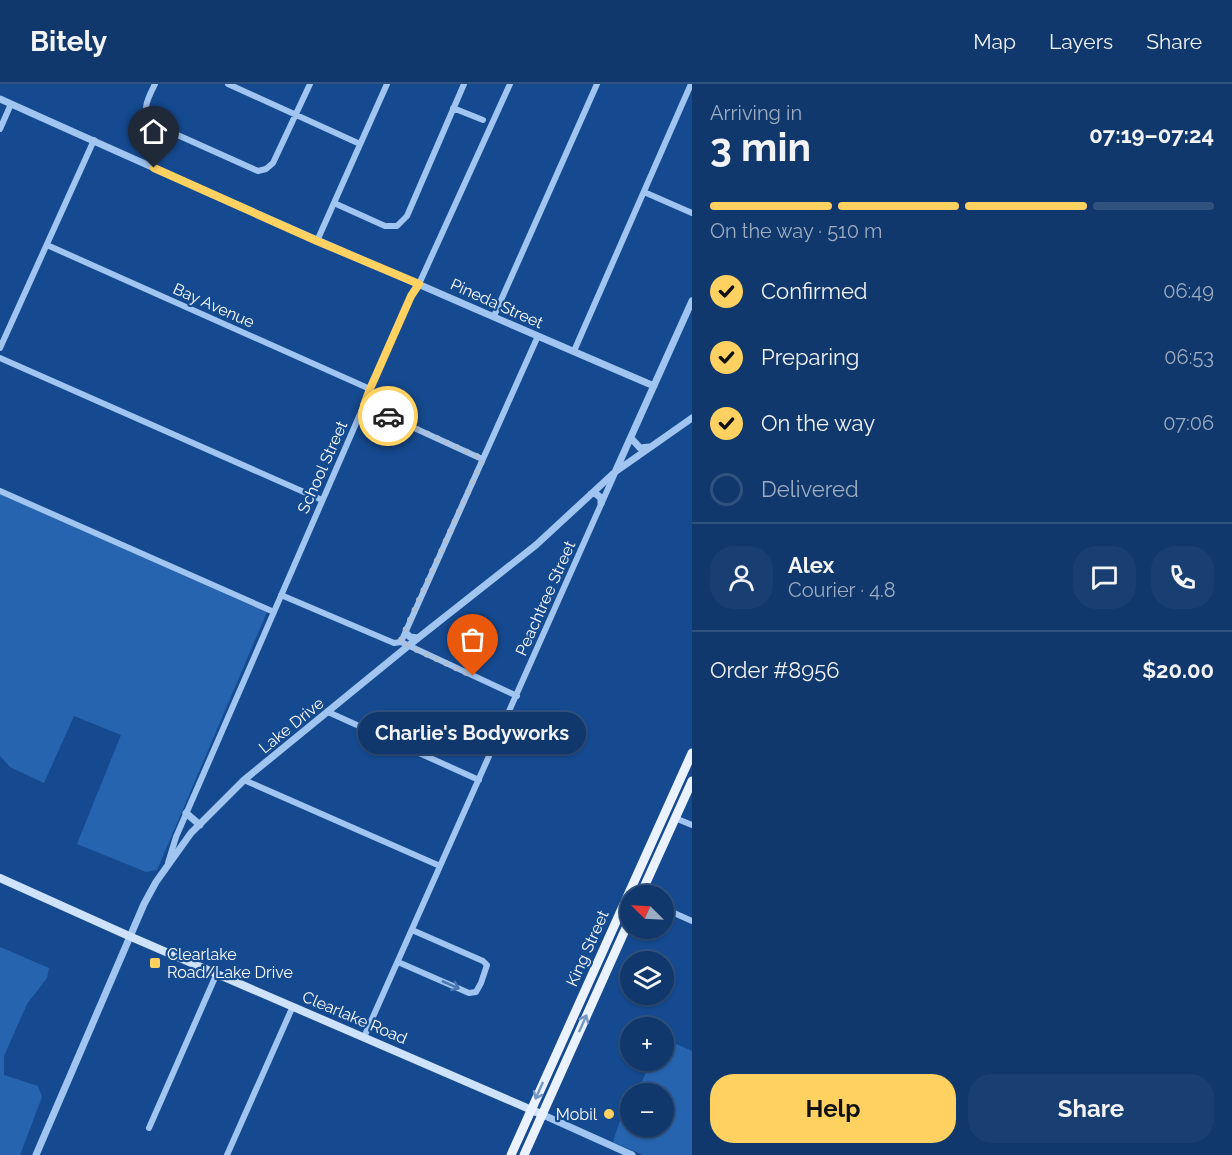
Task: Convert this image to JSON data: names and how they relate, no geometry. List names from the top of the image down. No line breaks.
{"streets":{"main road":["King Street","Clearlake Road"],"street":["Pineda Street","Bay Avenue","School Street","Peachtree Street","Lake Drive"]},"crossings":[["Pineda Street","School Street"],["Pineda Street","Peachtree Street"],["Bay Avenue","School Street"],["School Street","Lake Drive"],["Peachtree Street","Lake Drive"],["Peachtree Street","Clearlake Road"],["Lake Drive","Clearlake Road"],["King Street","Clearlake Road"]],"places":{"other":["Charlie's Bodyworks","Mobil"],"transit":["Clearlake Road/Lake Drive"]},"north":"top left","page":{"header":"Bitely","nav":["Map","Layers","Share"],"heading":["3 min","Arriving in","07:19–07:24"],"panel":["Alex","Courier · 4.8","Order #8956","$20.00"],"bar":"On the way · 510 m","list":[["Confirmed","06:49"],["Preparing","06:53"],["On the way","07:06"],"Delivered"],"bubble":"Charlie's Bodyworks","map_buttons":["+","−"],"buttons":["Help","Share"]}}
